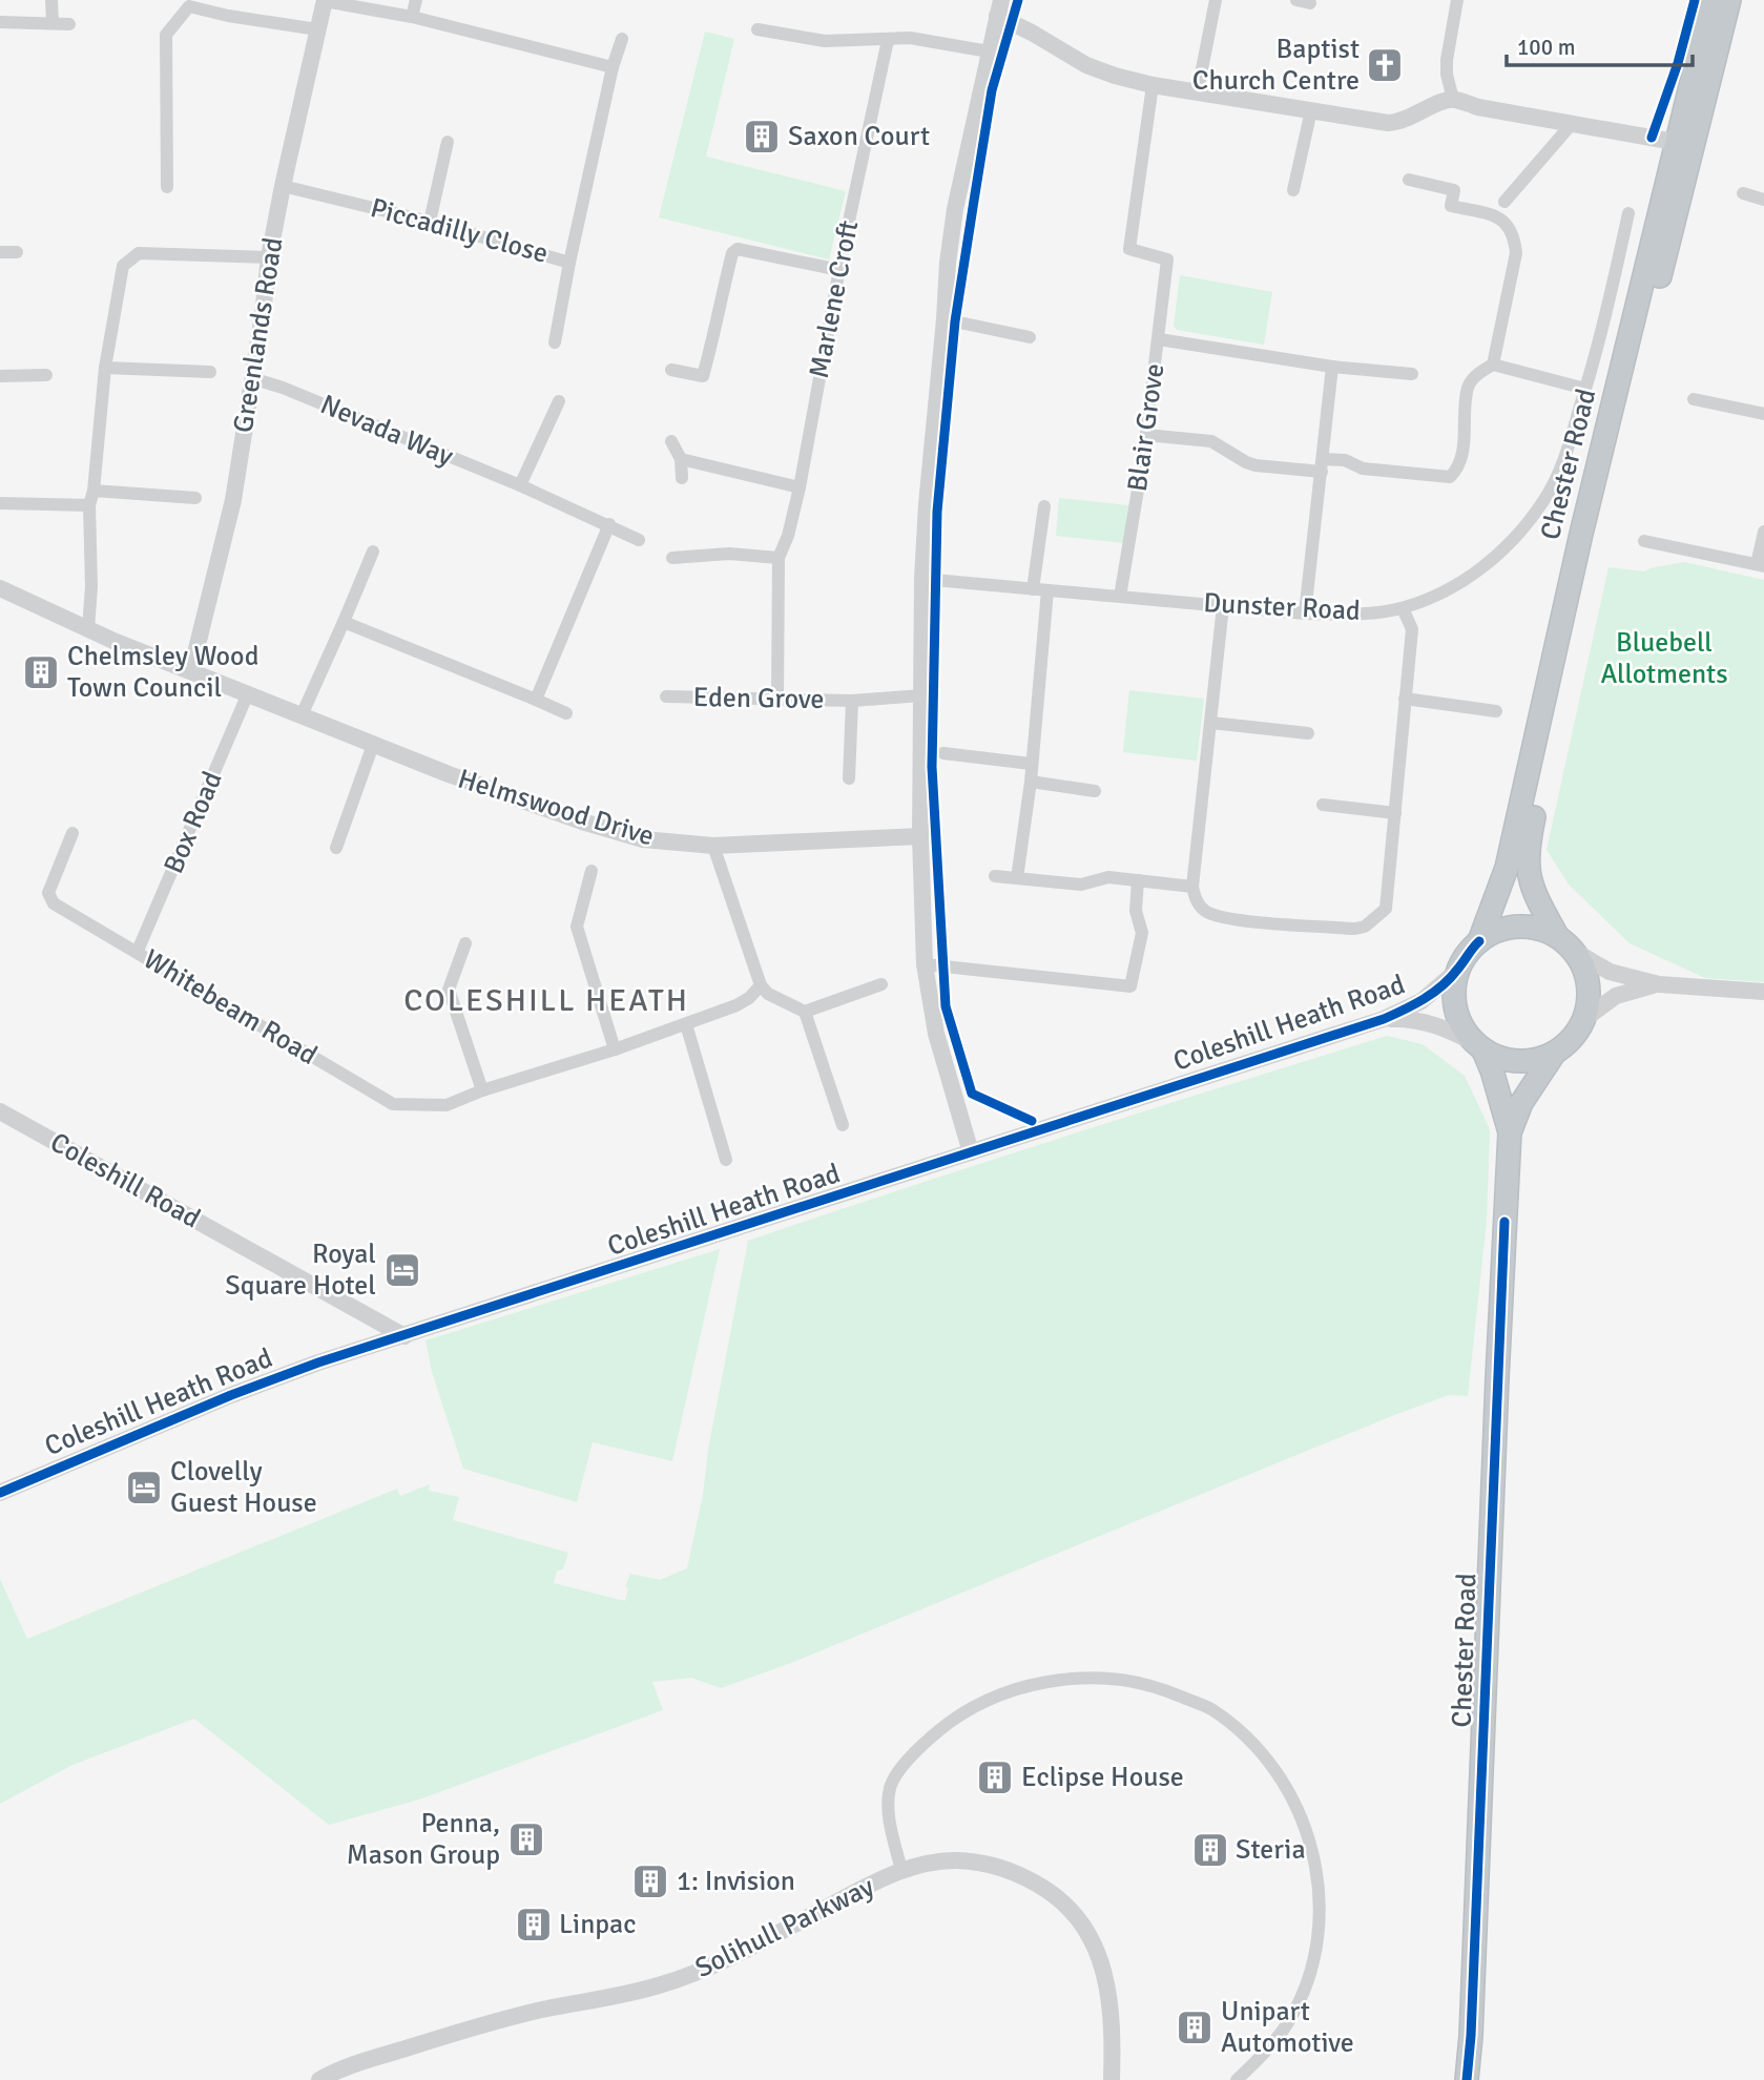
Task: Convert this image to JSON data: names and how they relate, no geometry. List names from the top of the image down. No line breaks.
{"streets":{"highway":["Chester Road"],"street":["Piccadilly Close","Marlene Croft","Greenlands Road","Blair Grove","Nevada Way","Dunster Road","Eden Grove","Helmswood Drive","Box Road","Whitebeam Road","Coleshill Heath Road","Coleshill Road","Solihull Parkway"]},"crossings":[["Piccadilly Close","Greenlands Road"],["Marlene Croft","Eden Grove"],["Greenlands Road","Nevada Way"],["Greenlands Road","Helmswood Drive"],["Blair Grove","Dunster Road"],["Chester Road","Coleshill Heath Road"],["Helmswood Drive","Box Road"],["Box Road","Whitebeam Road"],["Coleshill Heath Road","Coleshill Road"]],"districts":["COLESHILL HEATH"],"parks":["Bluebell Allotments"],"places":{"church":["Baptist Church Centre"],"building":["Saxon Court","Chelmsley Wood Town Council","Eclipse House","Penna, Mason Group","Steria","1: Invision","Linpac","Unipart Automotive"],"hotel":["Royal Square Hotel","Clovelly Guest House"]},"scale_bar":"100 m"}
